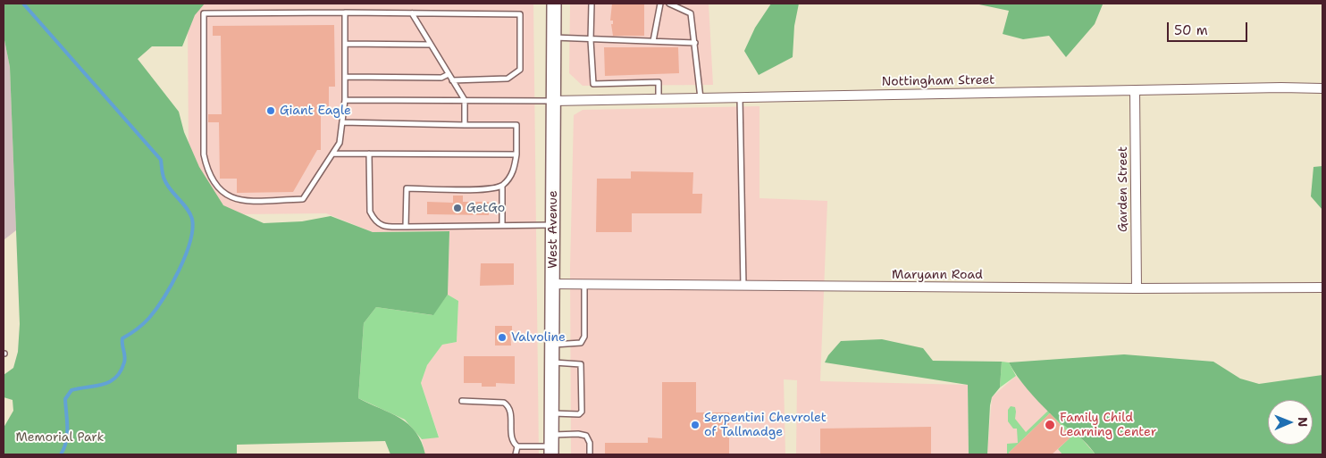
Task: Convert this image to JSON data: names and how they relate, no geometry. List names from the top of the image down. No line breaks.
{"streets":{"main road":["West Avenue"],"street":["Nottingham Street","Garden Street","Maryann Road"]},"crossings":[["Nottingham Street","Garden Street"],["Nottingham Street","West Avenue"],["Garden Street","Maryann Road"],["West Avenue","Maryann Road"]],"parks":["Memorial Park"],"places":["Giant Eagle","GetGo","Valvoline","Serpentini Chevrolet of Tallmadge","Family Child Learning Center"],"scale_bar":"50 m","north":"right"}
